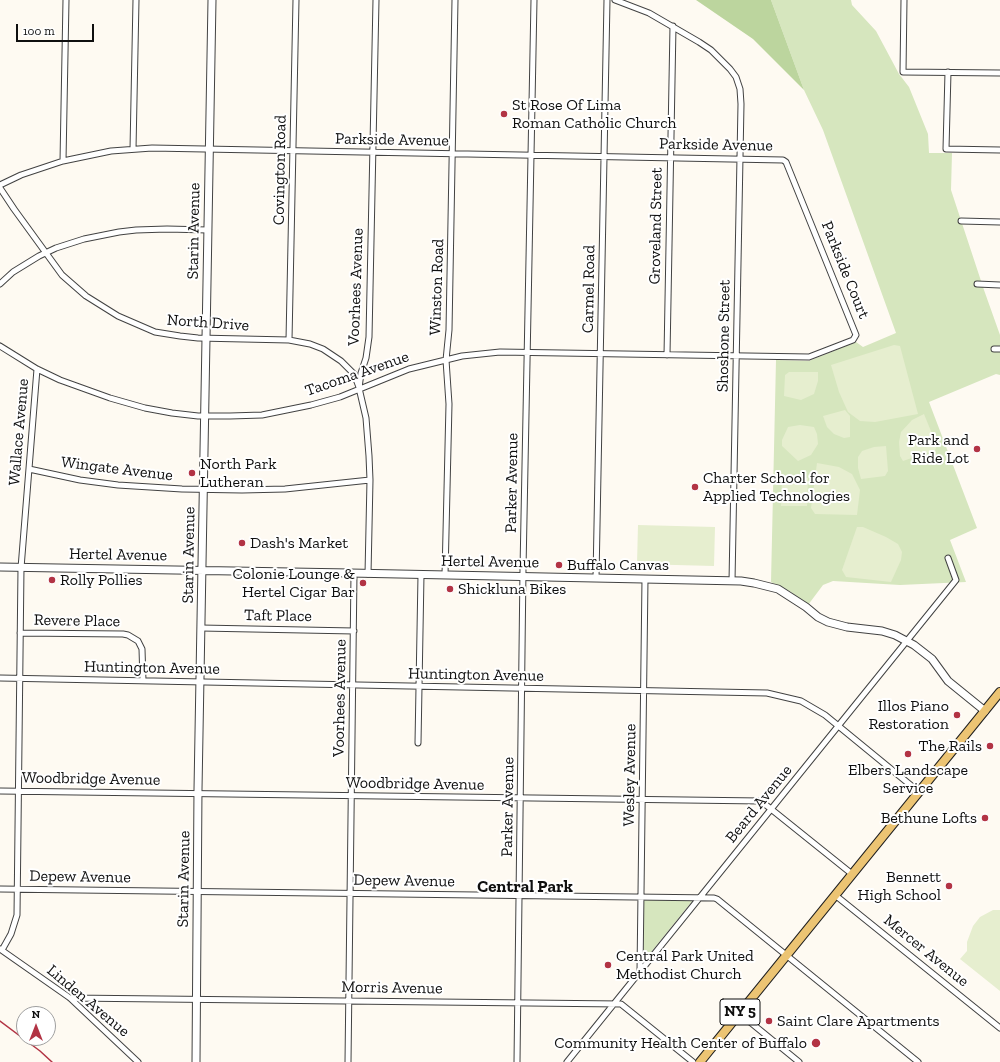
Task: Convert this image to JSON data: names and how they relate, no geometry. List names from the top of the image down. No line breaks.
{"streets":{"main road":["NY 5"],"street":["Parkside Avenue","Covington Road","Groveland Street","Starin Avenue","Parkside Court","Voorhees Avenue","Winston Road","Carmel Road","North Drive","Shoshone Street","Tacoma Avenue","Wallace Avenue","Wingate Avenue","Parker Avenue","Hertel Avenue","Taft Place","Revere Place","Huntington Avenue","Wesley Avenue","Woodbridge Avenue","Beard Avenue","Depew Avenue","Mercer Avenue","Morris Avenue","Linden Avenue"]},"crossings":[["Parkside Avenue","Covington Road"],["Parkside Avenue","Groveland Street"],["Parkside Avenue","Starin Avenue"],["Parkside Avenue","Parkside Court"],["Parkside Avenue","Voorhees Avenue"],["Parkside Avenue","Winston Road"],["Parkside Avenue","Carmel Road"],["Parkside Avenue","Shoshone Street"],["Parkside Avenue","Parker Avenue"],["Covington Road","North Drive"],["Groveland Street","Shoshone Street"],["Groveland Street","Tacoma Avenue"],["Starin Avenue","North Drive"],["Starin Avenue","Tacoma Avenue"],["Starin Avenue","Wingate Avenue"],["Starin Avenue","Hertel Avenue"],["Starin Avenue","Taft Place"],["Starin Avenue","Huntington Avenue"],["Starin Avenue","Woodbridge Avenue"],["Starin Avenue","Depew Avenue"],["Starin Avenue","Morris Avenue"],["Parkside Court","Shoshone Street"],["Parkside Court","Tacoma Avenue"],["Voorhees Avenue","North Drive"],["Voorhees Avenue","Tacoma Avenue"],["Voorhees Avenue","Wingate Avenue"],["Voorhees Avenue","Hertel Avenue"],["Voorhees Avenue","Taft Place"],["Voorhees Avenue","Huntington Avenue"],["Voorhees Avenue","Woodbridge Avenue"],["Voorhees Avenue","Depew Avenue"],["Voorhees Avenue","Morris Avenue"],["Winston Road","Tacoma Avenue"],["Winston Road","Hertel Avenue"],["Carmel Road","Tacoma Avenue"],["Carmel Road","Hertel Avenue"],["North Drive","Tacoma Avenue"],["Shoshone Street","Tacoma Avenue"],["Shoshone Street","Hertel Avenue"],["Tacoma Avenue","Wallace Avenue"],["Tacoma Avenue","Parker Avenue"],["Wallace Avenue","Wingate Avenue"],["Wallace Avenue","Hertel Avenue"],["Wallace Avenue","Revere Place"],["Wallace Avenue","Huntington Avenue"],["Wallace Avenue","Woodbridge Avenue"],["Wallace Avenue","Depew Avenue"],["Wallace Avenue","Linden Avenue"],["Parker Avenue","Hertel Avenue"],["Parker Avenue","Huntington Avenue"],["Parker Avenue","Woodbridge Avenue"],["Parker Avenue","Depew Avenue"],["Parker Avenue","Morris Avenue"],["Hertel Avenue","Wesley Avenue"],["Hertel Avenue","Beard Avenue"],["Hertel Avenue","NY 5"],["Revere Place","Huntington Avenue"],["Huntington Avenue","Wesley Avenue"],["Huntington Avenue","Beard Avenue"],["Huntington Avenue","NY 5"],["Wesley Avenue","Woodbridge Avenue"],["Wesley Avenue","Beard Avenue"],["Wesley Avenue","Depew Avenue"],["Woodbridge Avenue","Beard Avenue"],["Woodbridge Avenue","NY 5"],["Beard Avenue","Depew Avenue"],["Beard Avenue","Morris Avenue"],["Depew Avenue","NY 5"],["Mercer Avenue","NY 5"],["Morris Avenue","Linden Avenue"]],"districts":["Central Park"],"places":["St Rose Of Lima Roman Catholic Church","Park and Ride Lot","North Park Lutheran","Charter School for Applied Technologies","Dash's Market","Buffalo Canvas","Rolly Pollies","Colonie Lounge & Hertel Cigar Bar","Shickluna Bikes","Illos Piano Restoration","The Rails","Elbers Landscape Service","Bethune Lofts","Bennett High School","Central Park United Methodist Church","Saint Clare Apartments","Community Health Center of Buffalo"],"scale_bar":"100 m","north":"top"}
